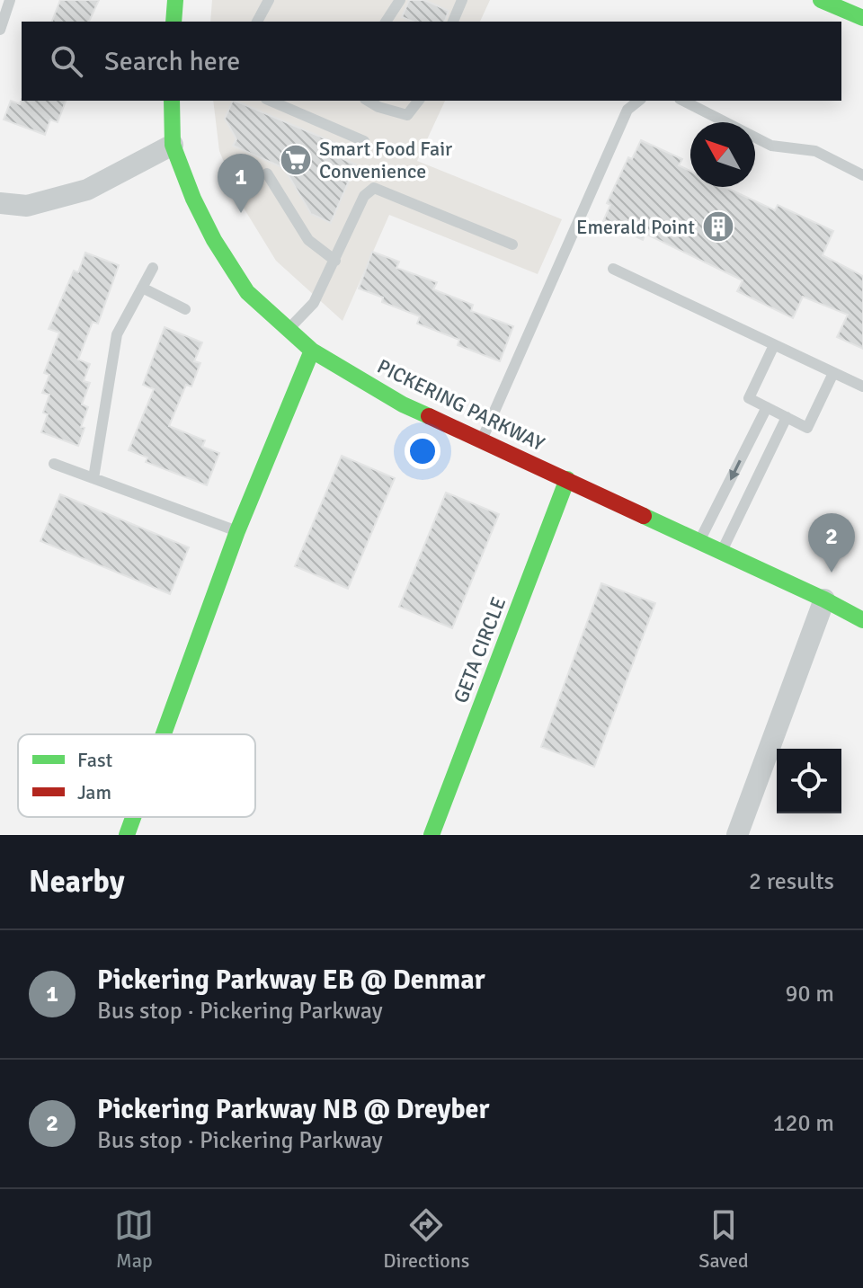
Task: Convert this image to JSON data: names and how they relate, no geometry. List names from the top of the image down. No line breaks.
{"streets":{"street":["PICKERING PARKWAY","GETA CIRCLE"]},"crossings":[["PICKERING PARKWAY","GETA CIRCLE"]],"places":{"supermarket":["Smart Food Fair Convenience"],"building":["Emerald Point"]},"legend":["Fast","Jam"],"north":"top left","page":{"search":"Search here","pins":["1","2"],"heading":["Nearby","2 results"],"list":[{"mark":"1","name":"Pickering Parkway EB @ Denmar","note":"Bus stop · Pickering Parkway","value":"90 m"},{"mark":"2","name":"Pickering Parkway NB @ Dreyber","note":"Bus stop · Pickering Parkway","value":"120 m"}],"nav":["Map","Directions","Saved"]}}
